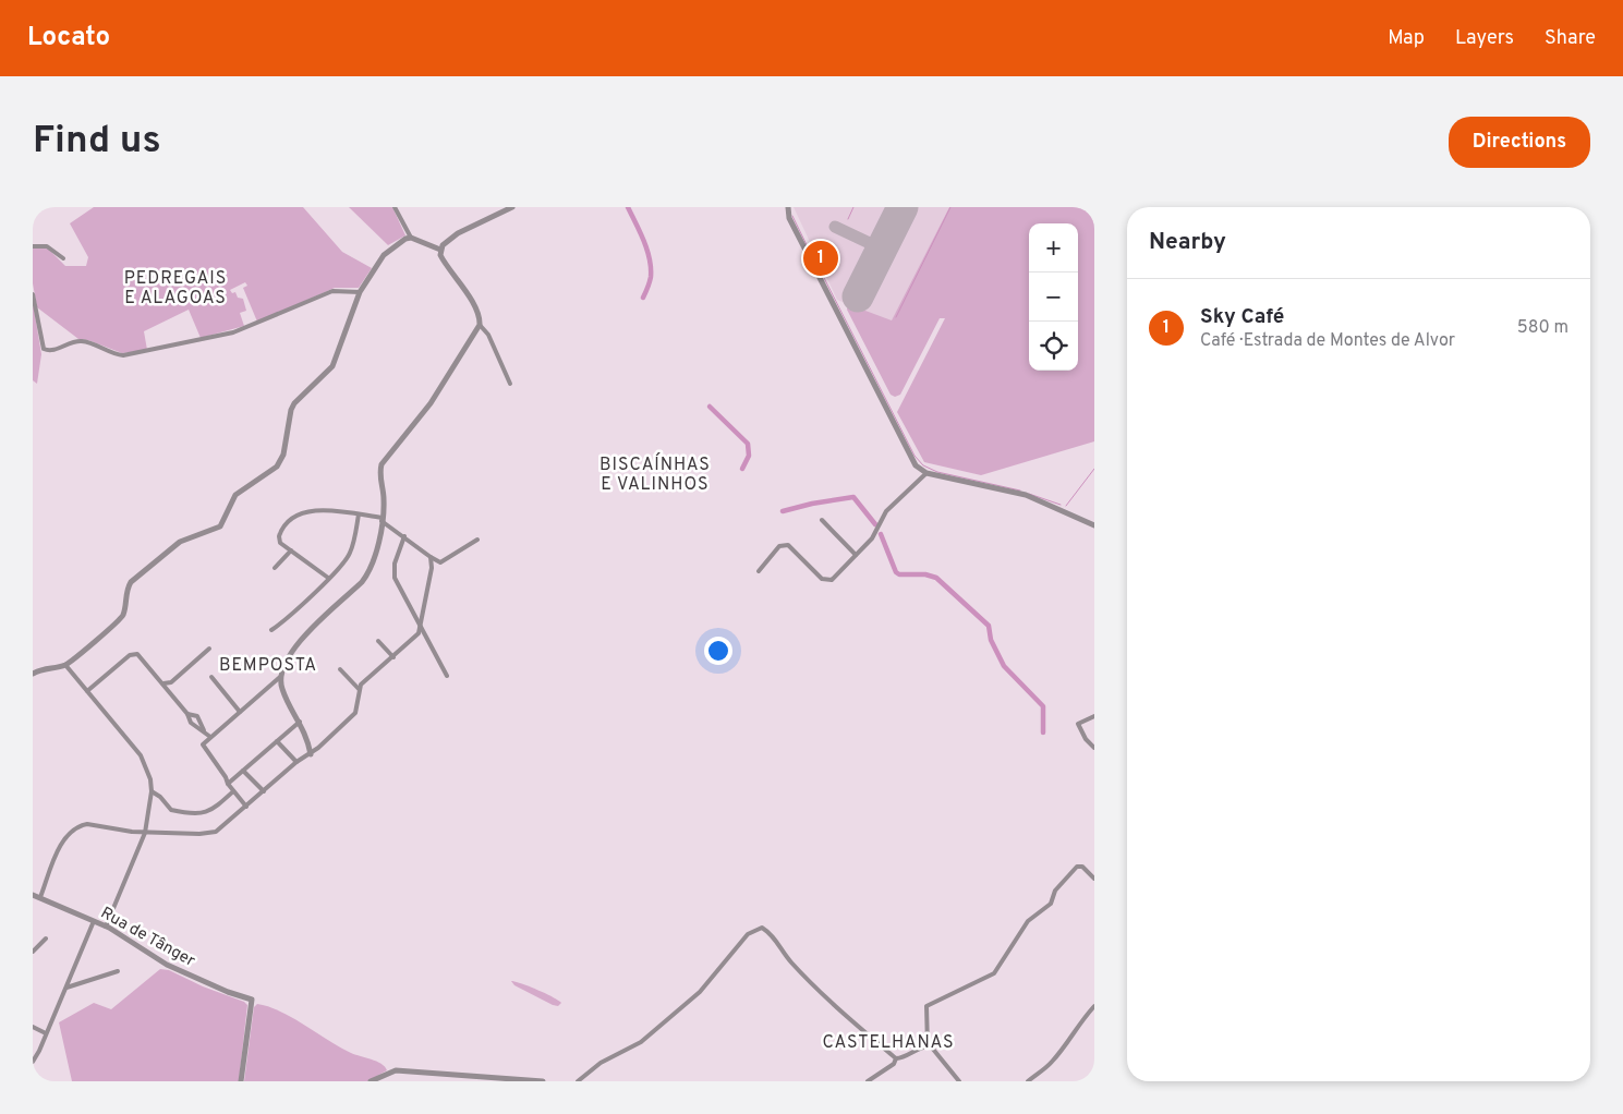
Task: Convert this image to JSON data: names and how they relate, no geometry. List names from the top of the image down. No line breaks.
{"streets":{"street":["Rua de Tânger"]},"districts":["PEDREGAIS E ALAGOAS","BISCAÍNHAS E VALINHOS","BEMPOSTA","CASTELHANAS"],"page":{"header":"Locato","nav":["Map","Layers","Share"],"buttons":"Directions","title":"Find us","heading":"Nearby","map_buttons":["+","−"],"pins":"1","list":[{"mark":"1","name":"Sky Café","note":"Café · Estrada de Montes de Alvor","value":"580 m"}]}}
